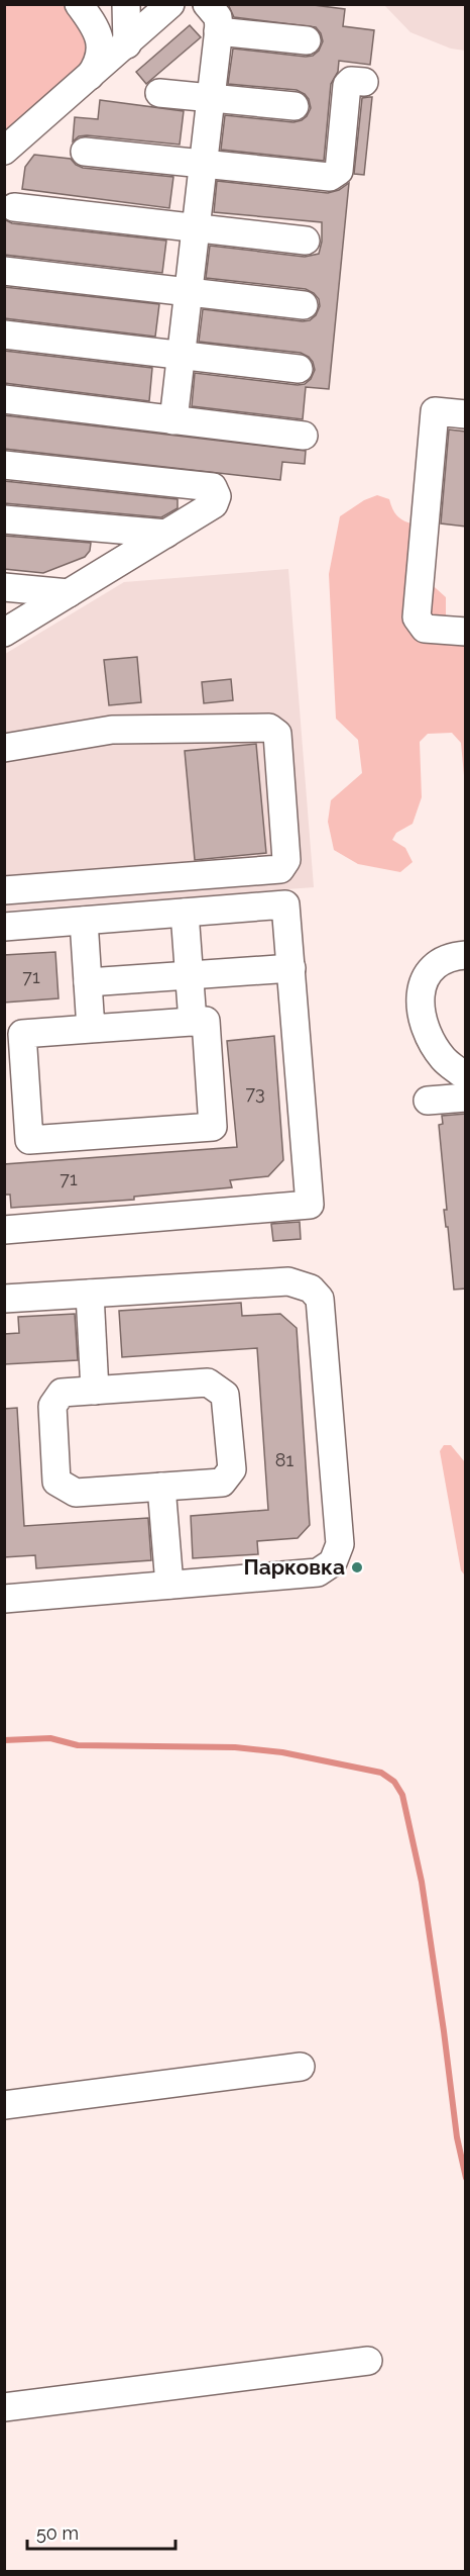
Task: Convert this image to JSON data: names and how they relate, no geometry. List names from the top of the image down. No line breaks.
{"places":["Парковка"],"house_numbers":["71","73","71","81"],"scale_bar":"50 m"}
